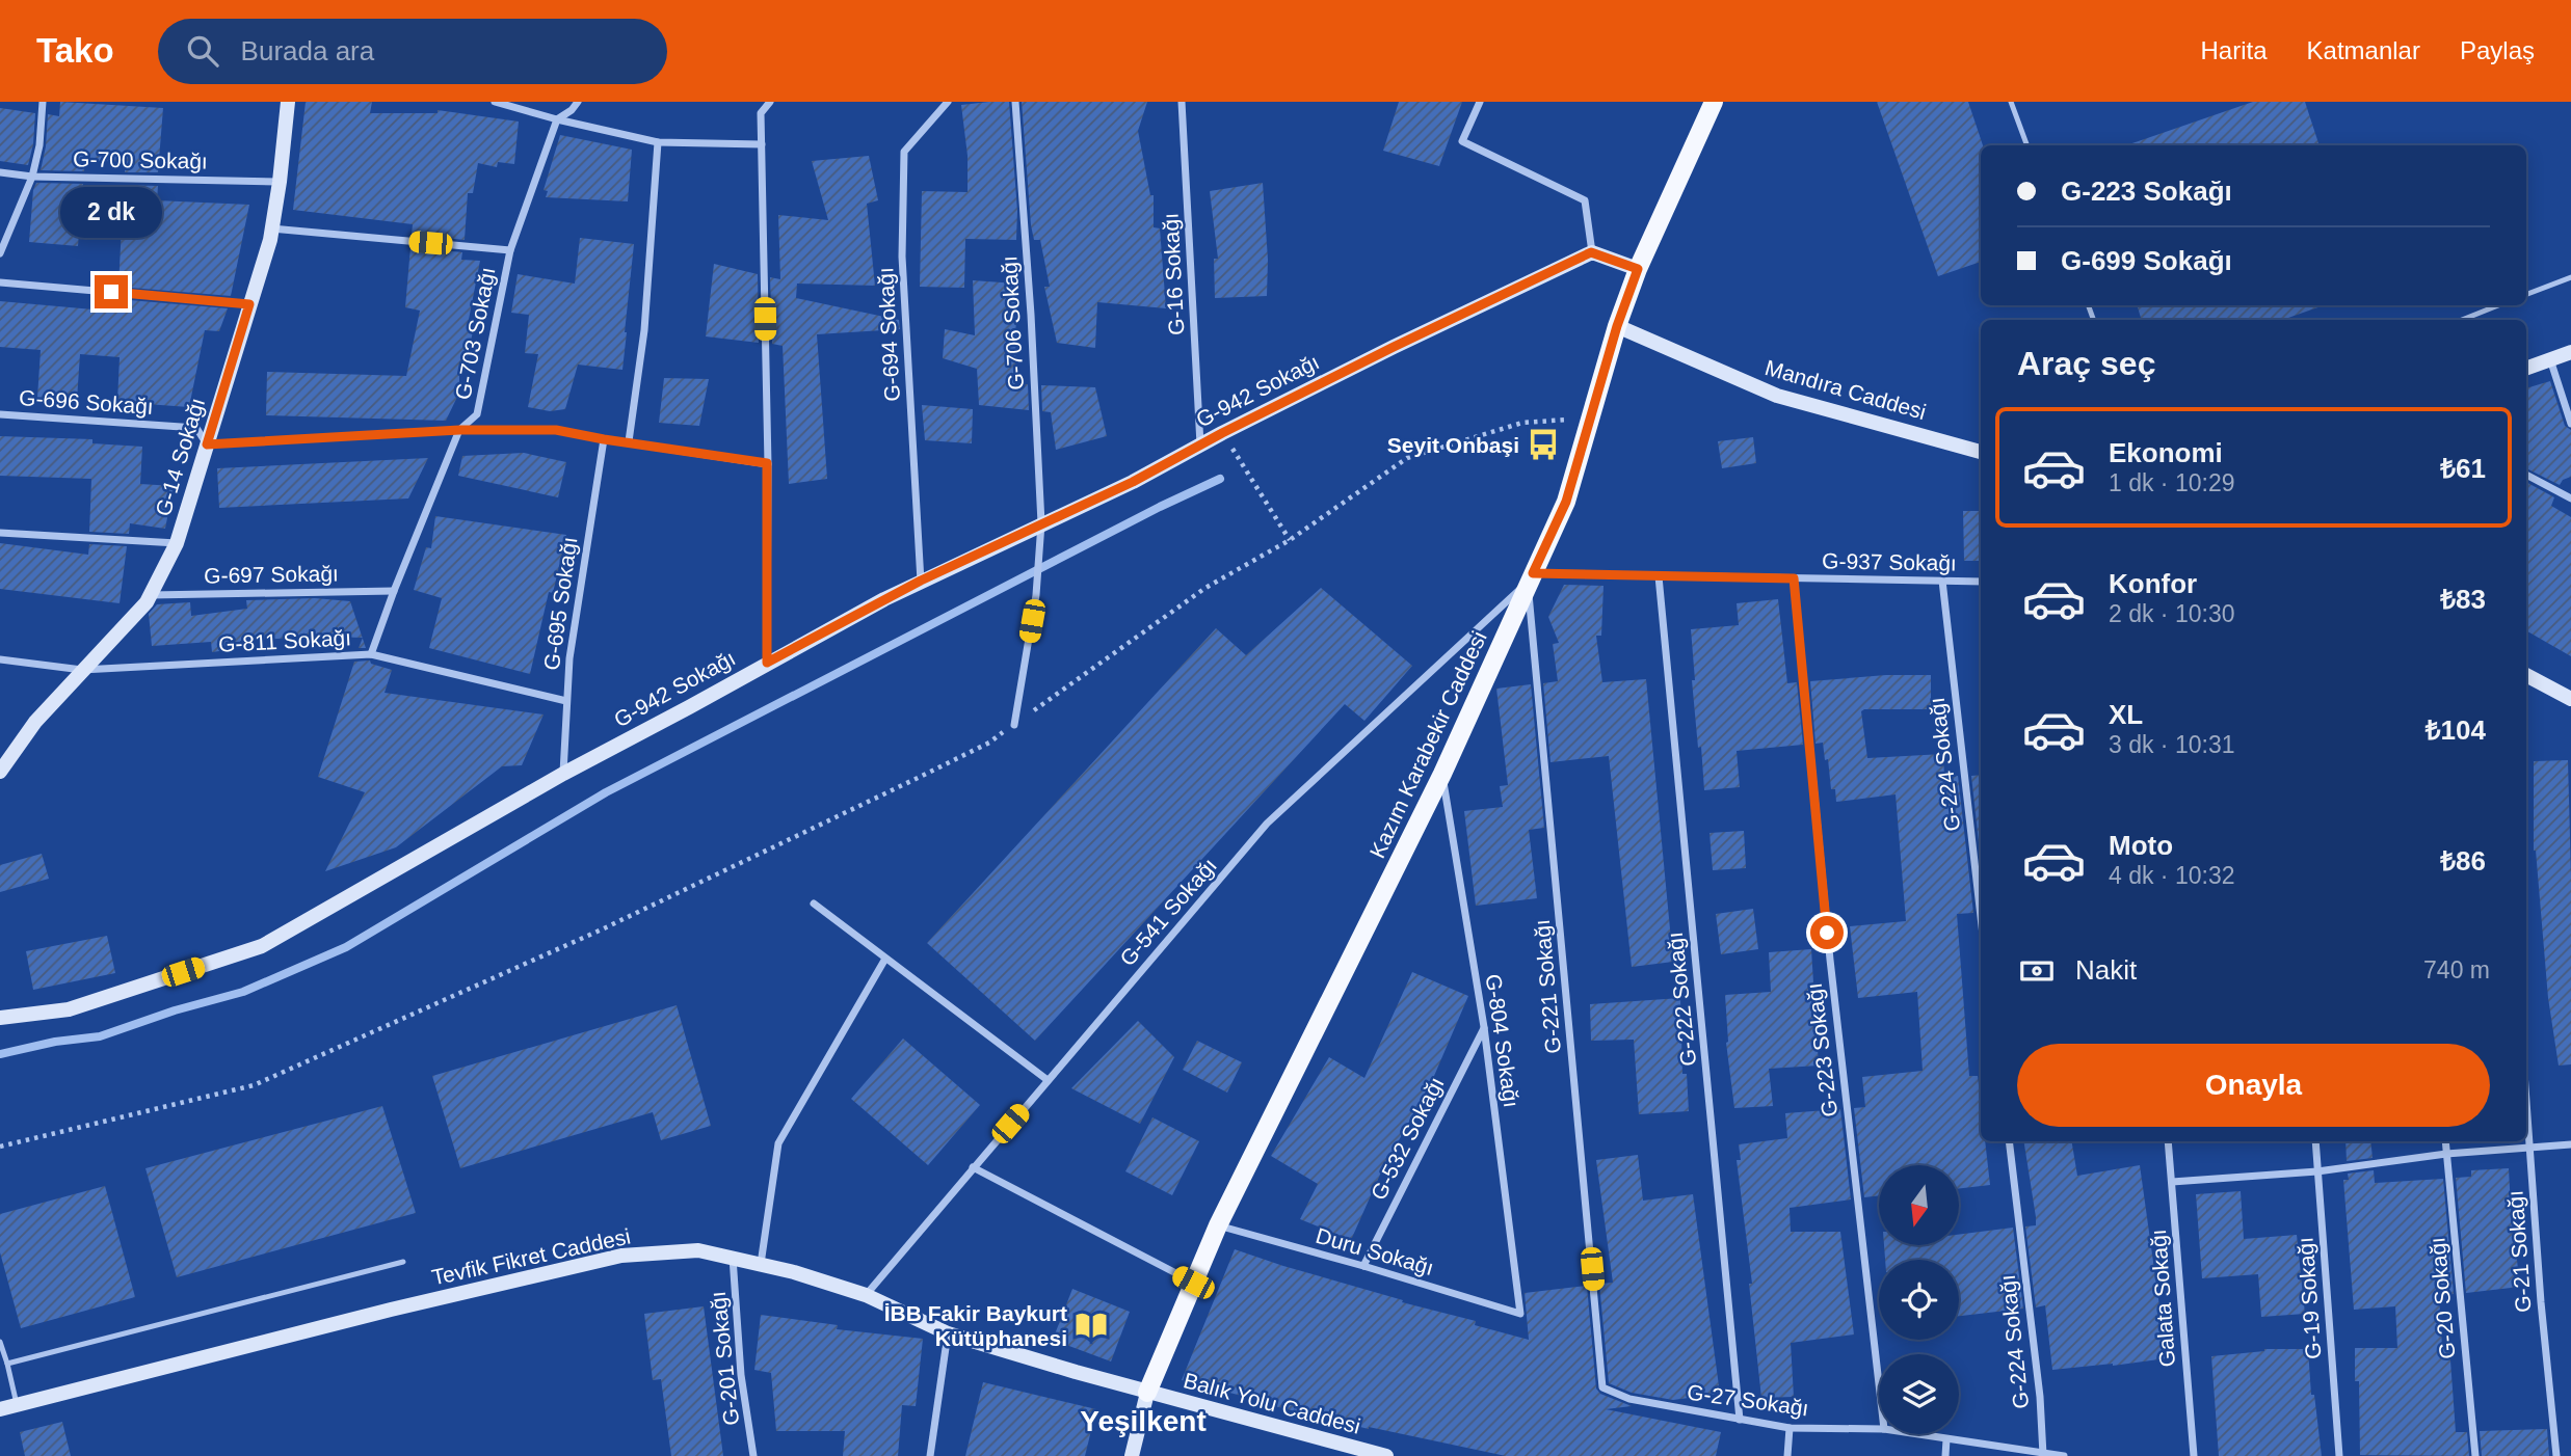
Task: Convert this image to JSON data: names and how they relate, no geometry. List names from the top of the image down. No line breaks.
{"streets":{"main road":["Kazım Karabekir Caddesi"],"street":["G-700 Sokağı","G-16 Sokağı","G-706 Sokağı","G-703 Sokağı","G-694 Sokağı","Mandıra Caddesi","G-942 Sokağı","G-696 Sokağı","G-14 Sokağı","G-937 Sokağı","G-697 Sokağı","G-695 Sokağı","G-811 Sokağı","G-224 Sokağı","G-541 Sokağı","G-221 Sokağı","G-222 Sokağı","G-804 Sokağı","G-223 Sokağı","G-532 Sokağı","Duru Sokağı","G-21 Sokağı","Tevfik Fikret Caddesi","Galata Sokağı","G-19 Sokağı","G-20 Sokağı","G-201 Sokağı","G-27 Sokağı","Balık Yolu Caddesi"]},"crossings":[["G-700 Sokağı","G-14 Sokağı"],["G-16 Sokağı","G-942 Sokağı"],["G-706 Sokağı","G-942 Sokağı"],["G-703 Sokağı","G-697 Sokağı"],["G-703 Sokağı","G-811 Sokağı"],["G-694 Sokağı","G-942 Sokağı"],["Mandıra Caddesi","Kazım Karabekir Caddesi"],["G-942 Sokağı","G-695 Sokağı"],["G-696 Sokağı","G-14 Sokağı"],["G-14 Sokağı","G-697 Sokağı"],["G-14 Sokağı","G-811 Sokağı"],["G-937 Sokağı","Kazım Karabekir Caddesi"],["G-937 Sokağı","G-224 Sokağı"],["G-937 Sokağı","G-541 Sokağı"],["G-937 Sokağı","G-221 Sokağı"],["G-937 Sokağı","G-222 Sokağı"],["G-937 Sokağı","G-223 Sokağı"],["G-695 Sokağı","G-811 Sokağı"],["Kazım Karabekir Caddesi","G-541 Sokağı"],["Kazım Karabekir Caddesi","G-221 Sokağı"],["Kazım Karabekir Caddesi","G-804 Sokağı"],["Kazım Karabekir Caddesi","Duru Sokağı"],["Kazım Karabekir Caddesi","Tevfik Fikret Caddesi"],["Kazım Karabekir Caddesi","Balık Yolu Caddesi"],["G-224 Sokağı","G-27 Sokağı"],["G-541 Sokağı","G-221 Sokağı"],["G-541 Sokağı","Tevfik Fikret Caddesi"],["G-221 Sokağı","G-27 Sokağı"],["G-222 Sokağı","G-27 Sokağı"],["G-804 Sokağı","G-532 Sokağı"],["G-804 Sokağı","Duru Sokağı"],["G-532 Sokağı","Duru Sokağı"],["Tevfik Fikret Caddesi","G-201 Sokağı"],["Tevfik Fikret Caddesi","Balık Yolu Caddesi"]],"districts":["Yeşilkent"],"places":{"bus stop":["Seyit Onbaşi"],"library":["İBB Fakir Baykurt Kütüphanesi"]},"north":"bottom","page":{"header":"Tako","search":"Burada ara","nav":["Harita","Katmanlar","Paylaş"],"banner":["G-223 Sokağı","G-699 Sokağı"],"bubble":"2 dk","heading":"Araç seç","list":[{"name":"Ekonomi","note":"1 dk · 10:29","value":"₺61"},{"name":"Konfor","note":"2 dk · 10:30","value":"₺83"},{"name":"XL","note":"3 dk · 10:31","value":"₺104"},{"name":"Moto","note":"4 dk · 10:32","value":"₺86"}],"pay":["Nakit","740 m"],"buttons":"Onayla"}}
